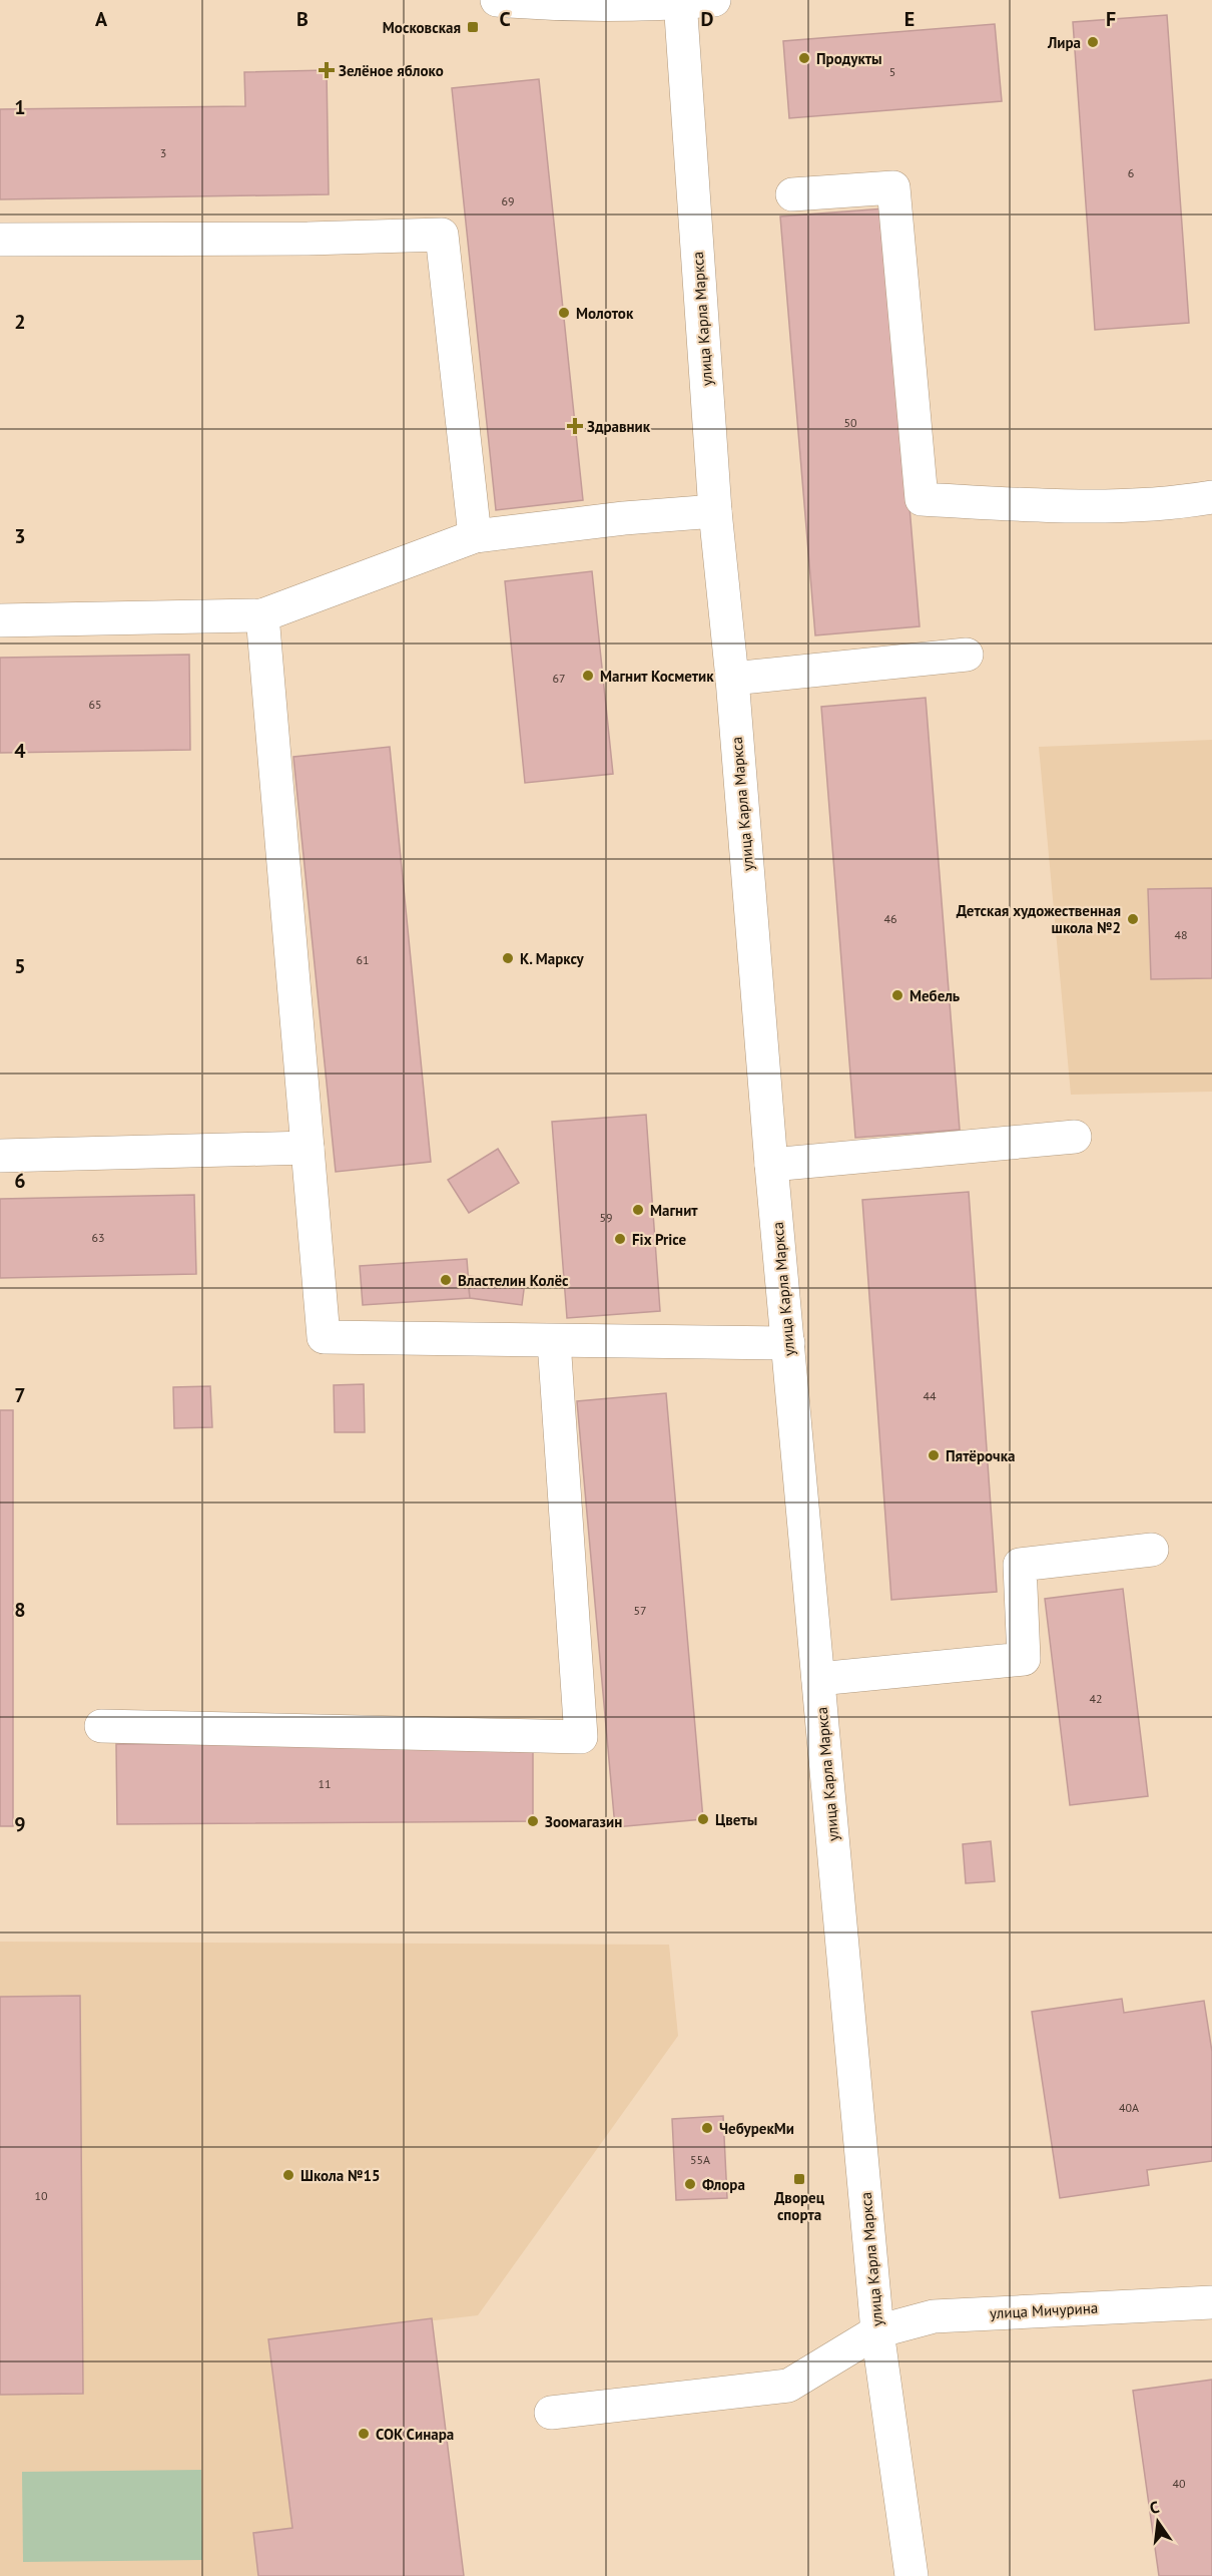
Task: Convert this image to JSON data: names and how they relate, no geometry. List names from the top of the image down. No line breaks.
{"streets":{"street":["улица Карла Маркса","улица Мичурина"]},"crossings":[["улица Карла Маркса","улица Мичурина"]],"places":{"transit":["Московская","Дворец спорта"],"other":["Лира","Продукты","Молоток","Магнит Косметик","Детская художественная школа №2","К. Марксу","Мебель","Магнит","Fix Price","Властелин Колёс","Пятёрочка","Цветы","Зоомагазин","ЧебурекМи","Школа №15","Флора","СОК Синара"],"health":["Зелёное яблоко","Здравник"]},"house_numbers":["5","3","6","69","50","67","65","46","48","61","59","63","44","57","42","11","40А","55А","10","40"],"north":"top","grid":{"columns":["A","B","C","D","E","F"],"rows":["1","2","3","4","5","6","7","8","9"]}}
